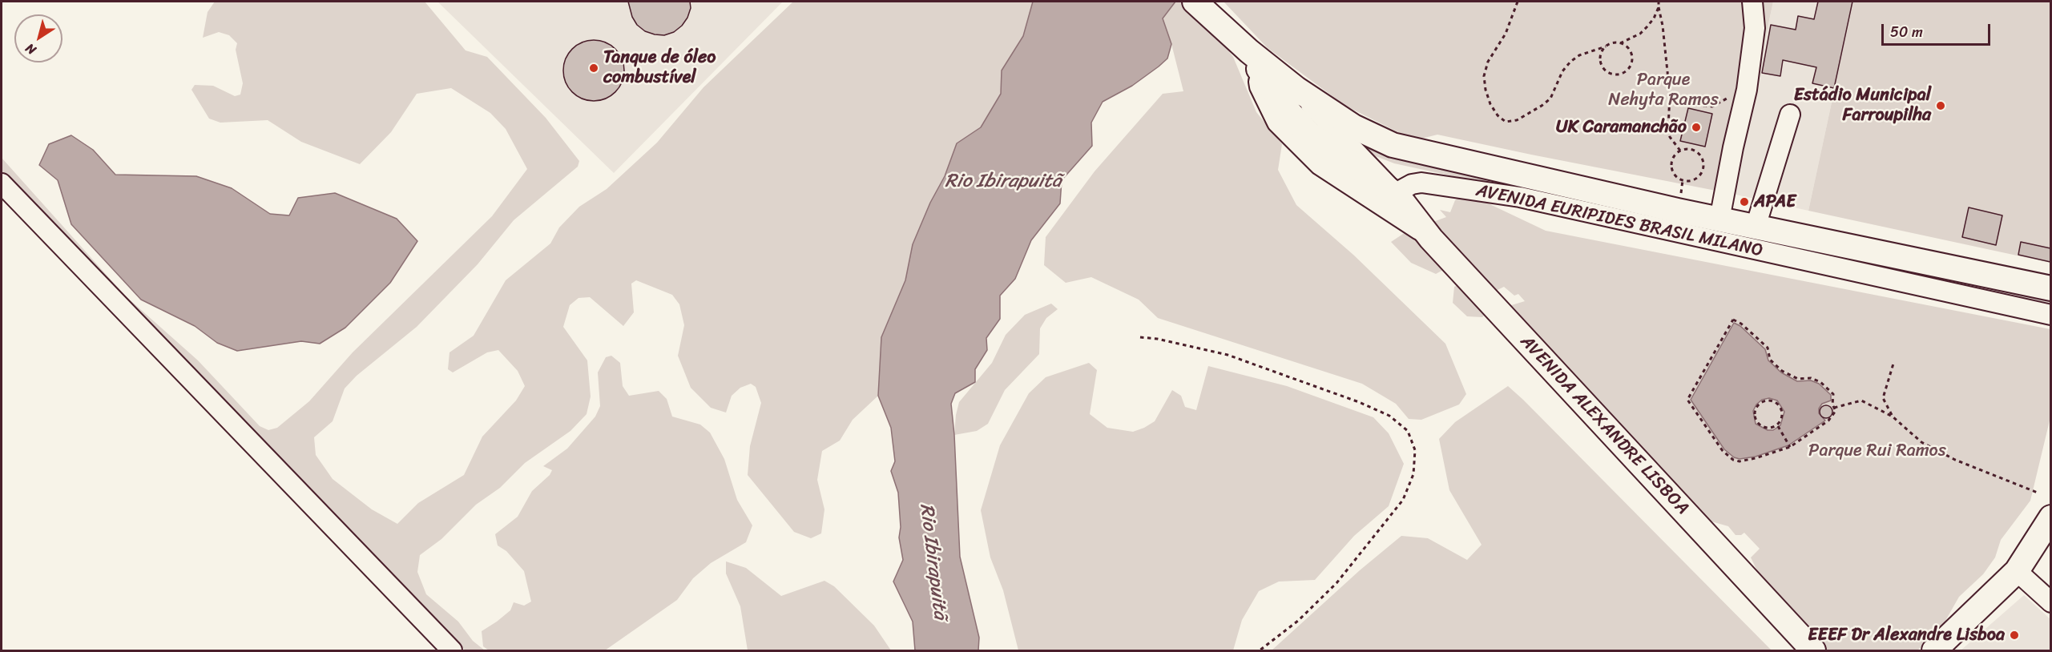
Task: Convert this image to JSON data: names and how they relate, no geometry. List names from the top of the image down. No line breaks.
{"streets":{"main road":["AVENIDA EURIPIDES BRASIL MILANO","AVENIDA ALEXANDRE LISBOA"]},"crossings":[["AVENIDA EURIPIDES BRASIL MILANO","AVENIDA ALEXANDRE LISBOA"]],"water":["Rio Ibirapuitã"],"parks":["Parque Nehyta Ramos","Parque Rui Ramos"],"places":["Tanque de óleo combustível","Estádio Municipal Farroupilha","UK Caramanchão","APAE","EEEF Dr Alexandre Lisboa"],"scale_bar":"50 m","north":"bottom left"}
